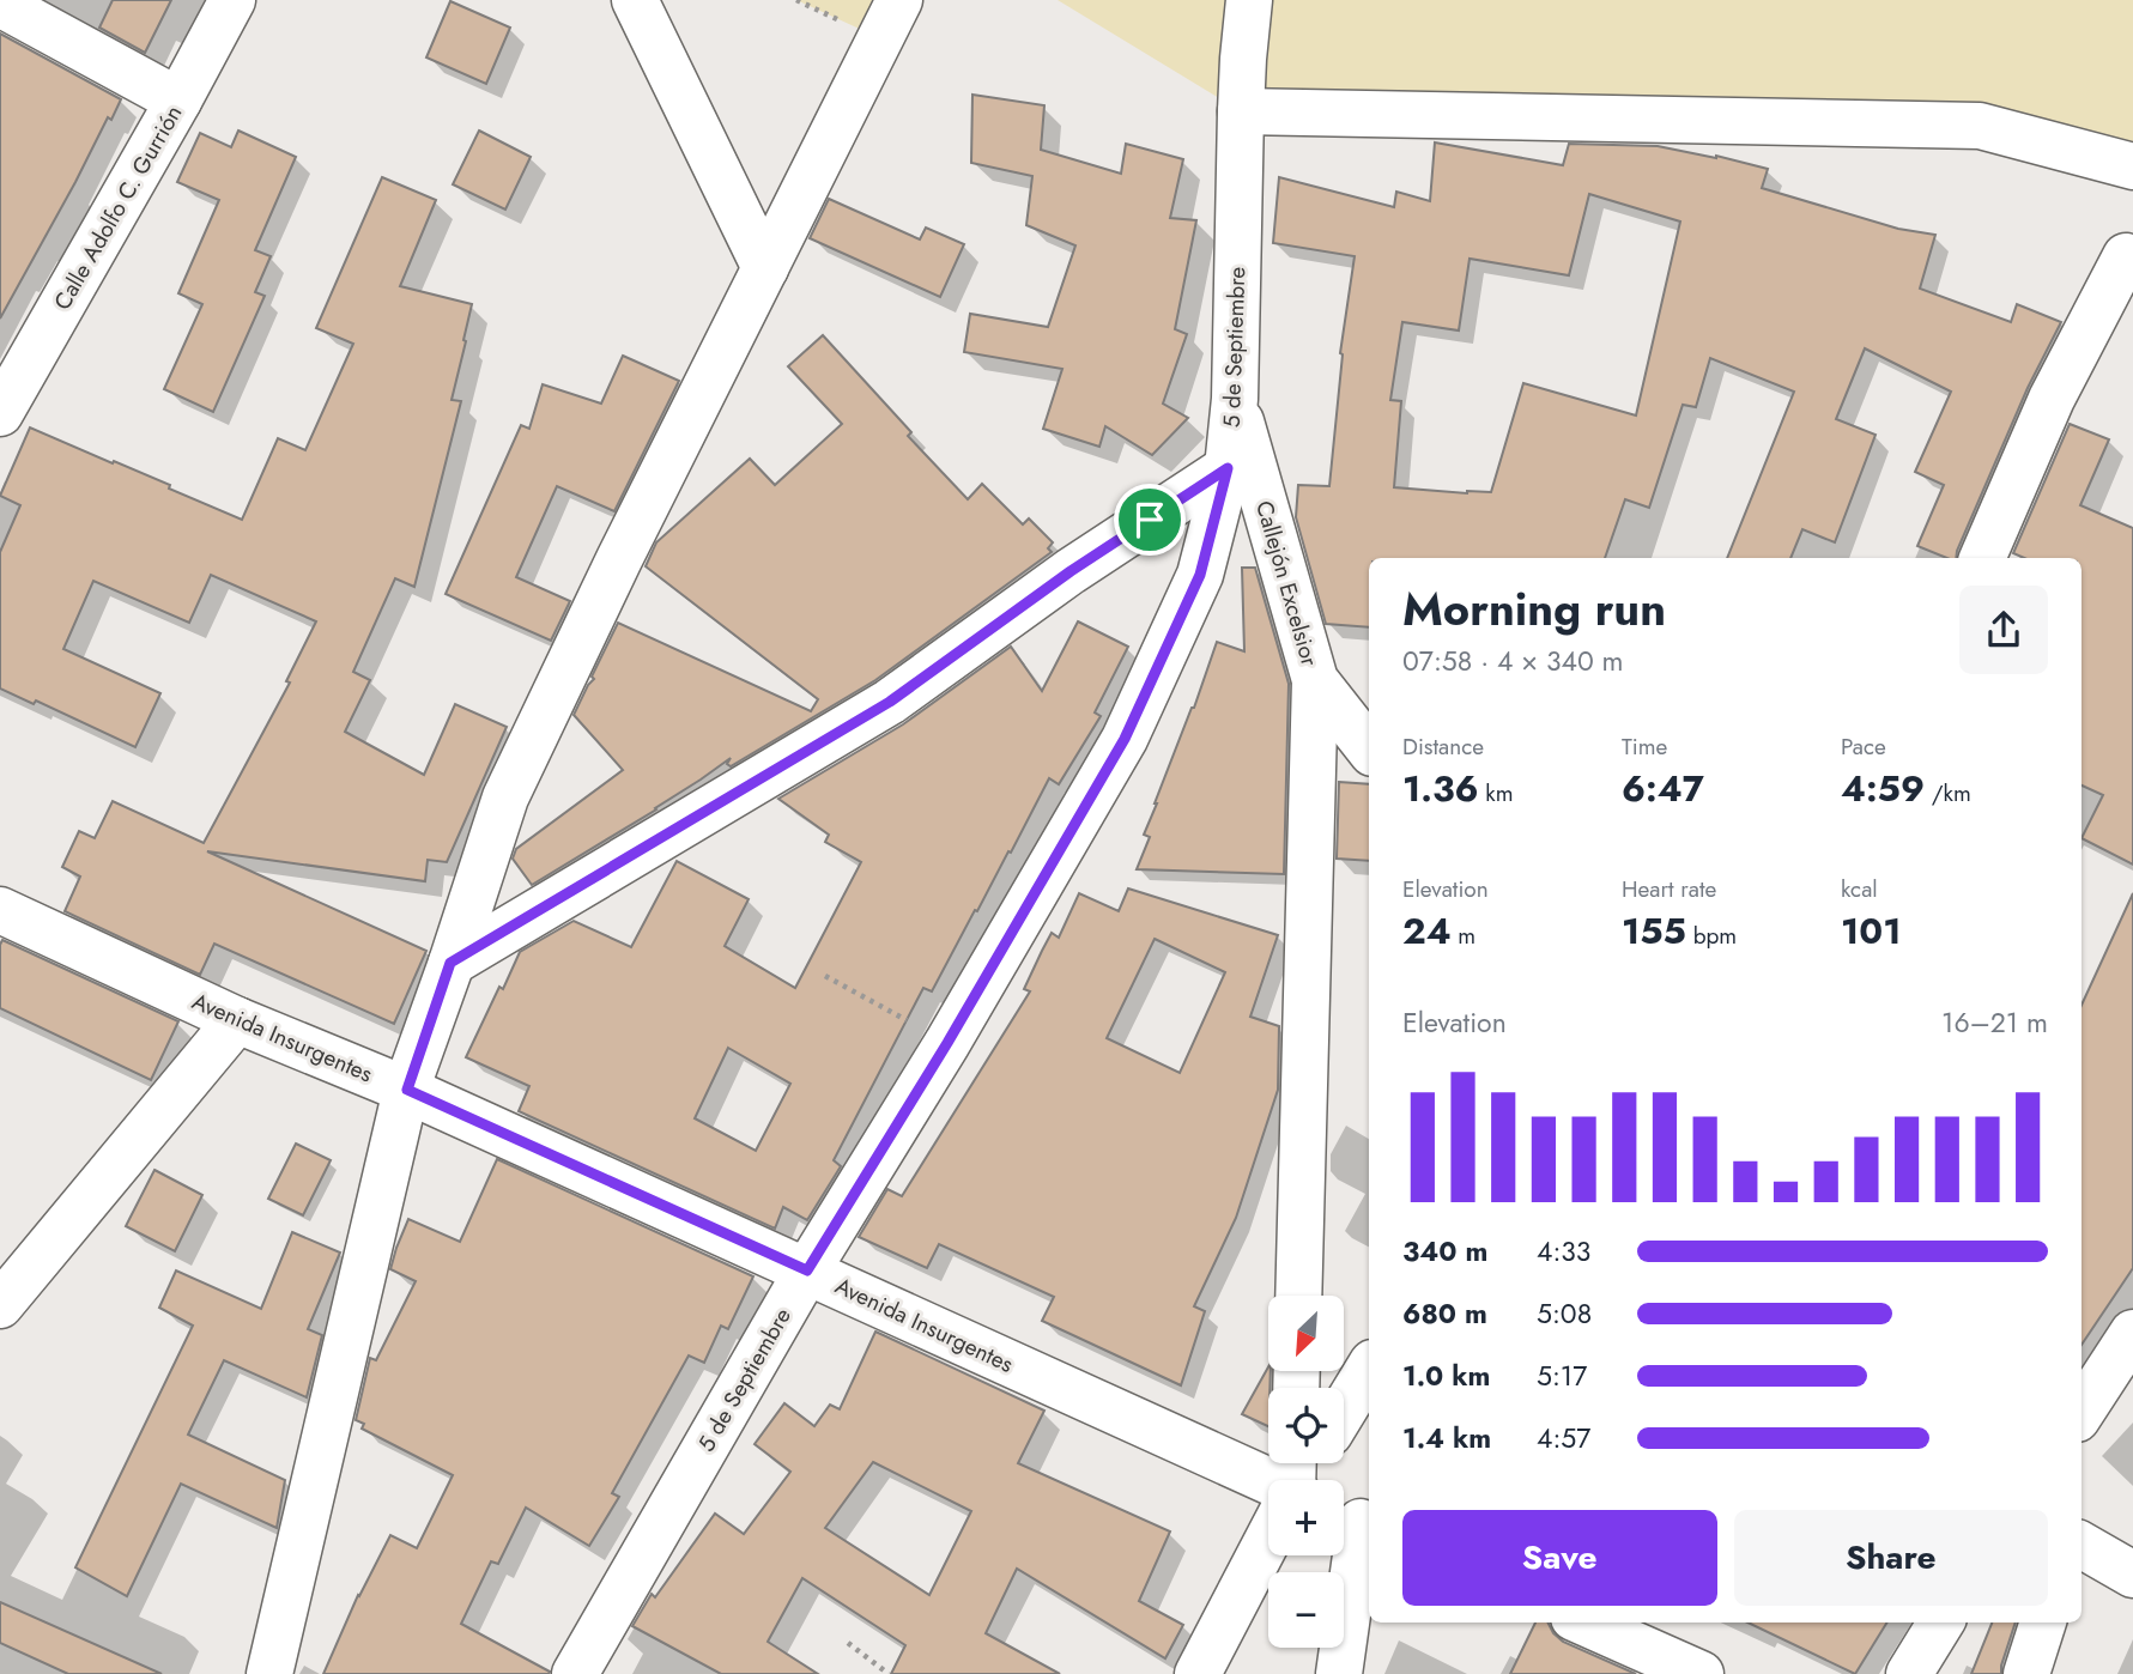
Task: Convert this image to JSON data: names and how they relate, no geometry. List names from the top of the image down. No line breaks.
{"streets":{"street":["Calle Adolfo C. Gurrión","5 de Septiembre","Callejón Excelsior","Avenida Insurgentes"]},"crossings":[["5 de Septiembre","Callejón Excelsior"],["5 de Septiembre","Avenida Insurgentes"]],"north":"bottom left","page":{"heading":["Morning run","07:58 · 4 × 340 m"],"stats":[["Distance","1.36 km"],["Time","6:47"],["Pace","4:59 /km"],["Elevation","24 m"],["Heart rate","155 bpm"],["kcal","101"]],"chart":["Elevation","16–21 m"],"list":[{"name":"340 m","note":"4:33"},{"name":"680 m","note":"5:08"},{"name":"1.0 km","note":"5:17"},{"name":"1.4 km","note":"4:57"}],"map_buttons":["+","−"],"buttons":["Save","Share"]}}
